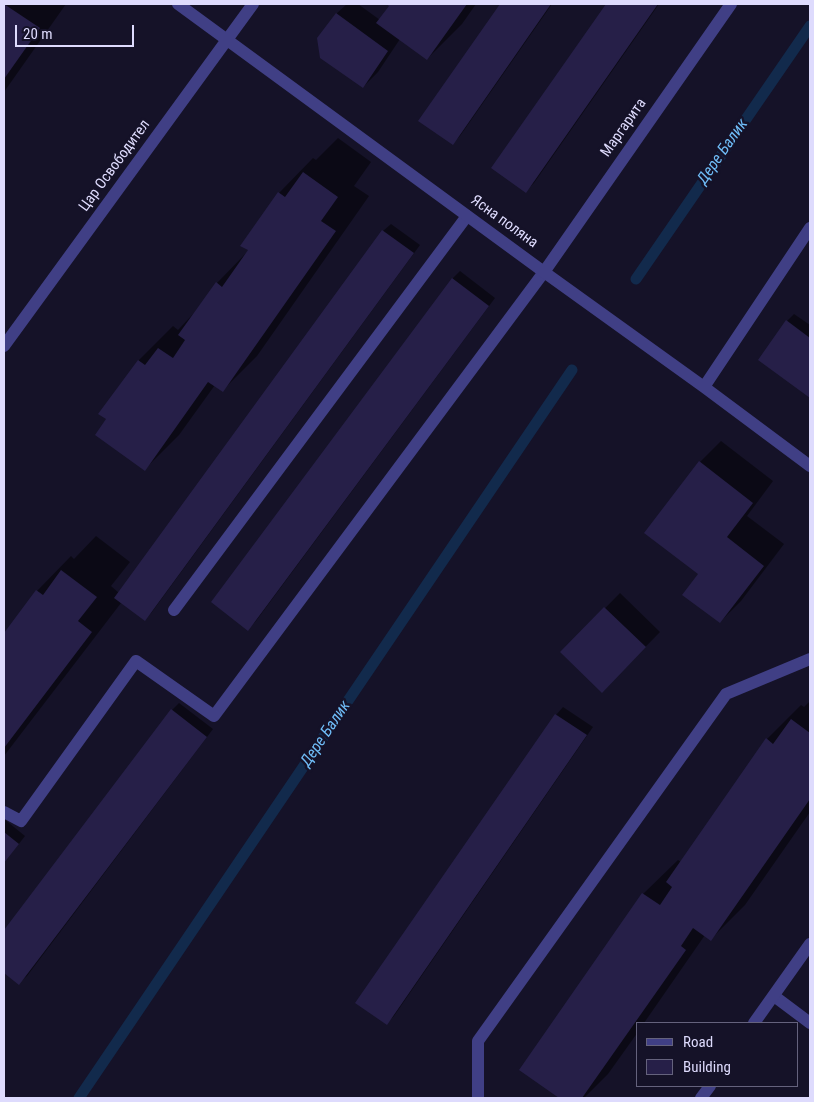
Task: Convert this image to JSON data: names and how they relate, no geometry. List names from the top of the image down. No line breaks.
{"streets":{"street":["Маргарита","Цар Освободител","Ясна поляна"]},"crossings":[["Маргарита","Ясна поляна"],["Цар Освободител","Ясна поляна"]],"water":["Дере Балик"],"legend":["Road","Building"],"scale_bar":"20 m"}
